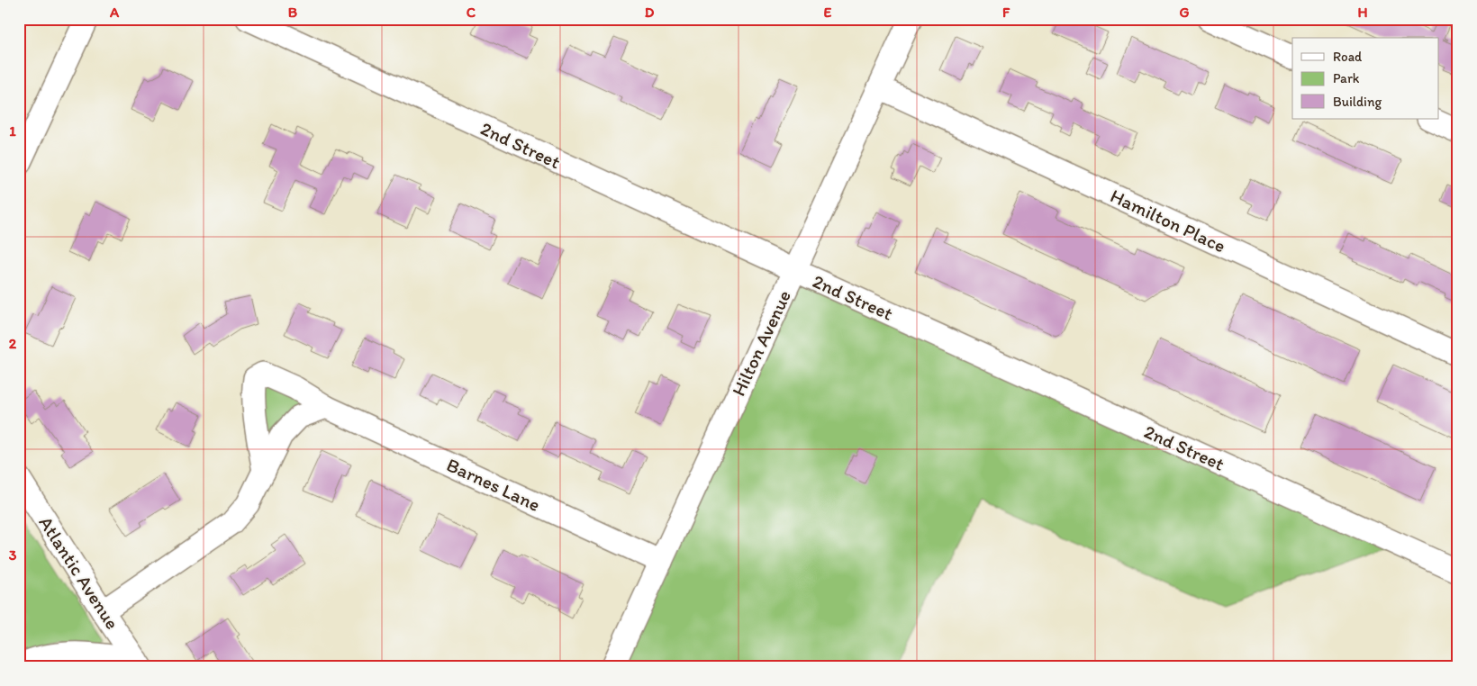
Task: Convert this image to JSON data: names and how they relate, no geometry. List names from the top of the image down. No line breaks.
{"streets":{"street":["2nd Street","Hamilton Place","Hilton Avenue","Barnes Lane","Atlantic Avenue"]},"crossings":[["2nd Street","Hilton Avenue"],["Hamilton Place","Hilton Avenue"],["Hilton Avenue","Barnes Lane"]],"legend":["Road","Park","Building"],"grid":{"columns":["A","B","C","D","E","F","G","H"],"rows":["1","2","3"]}}
